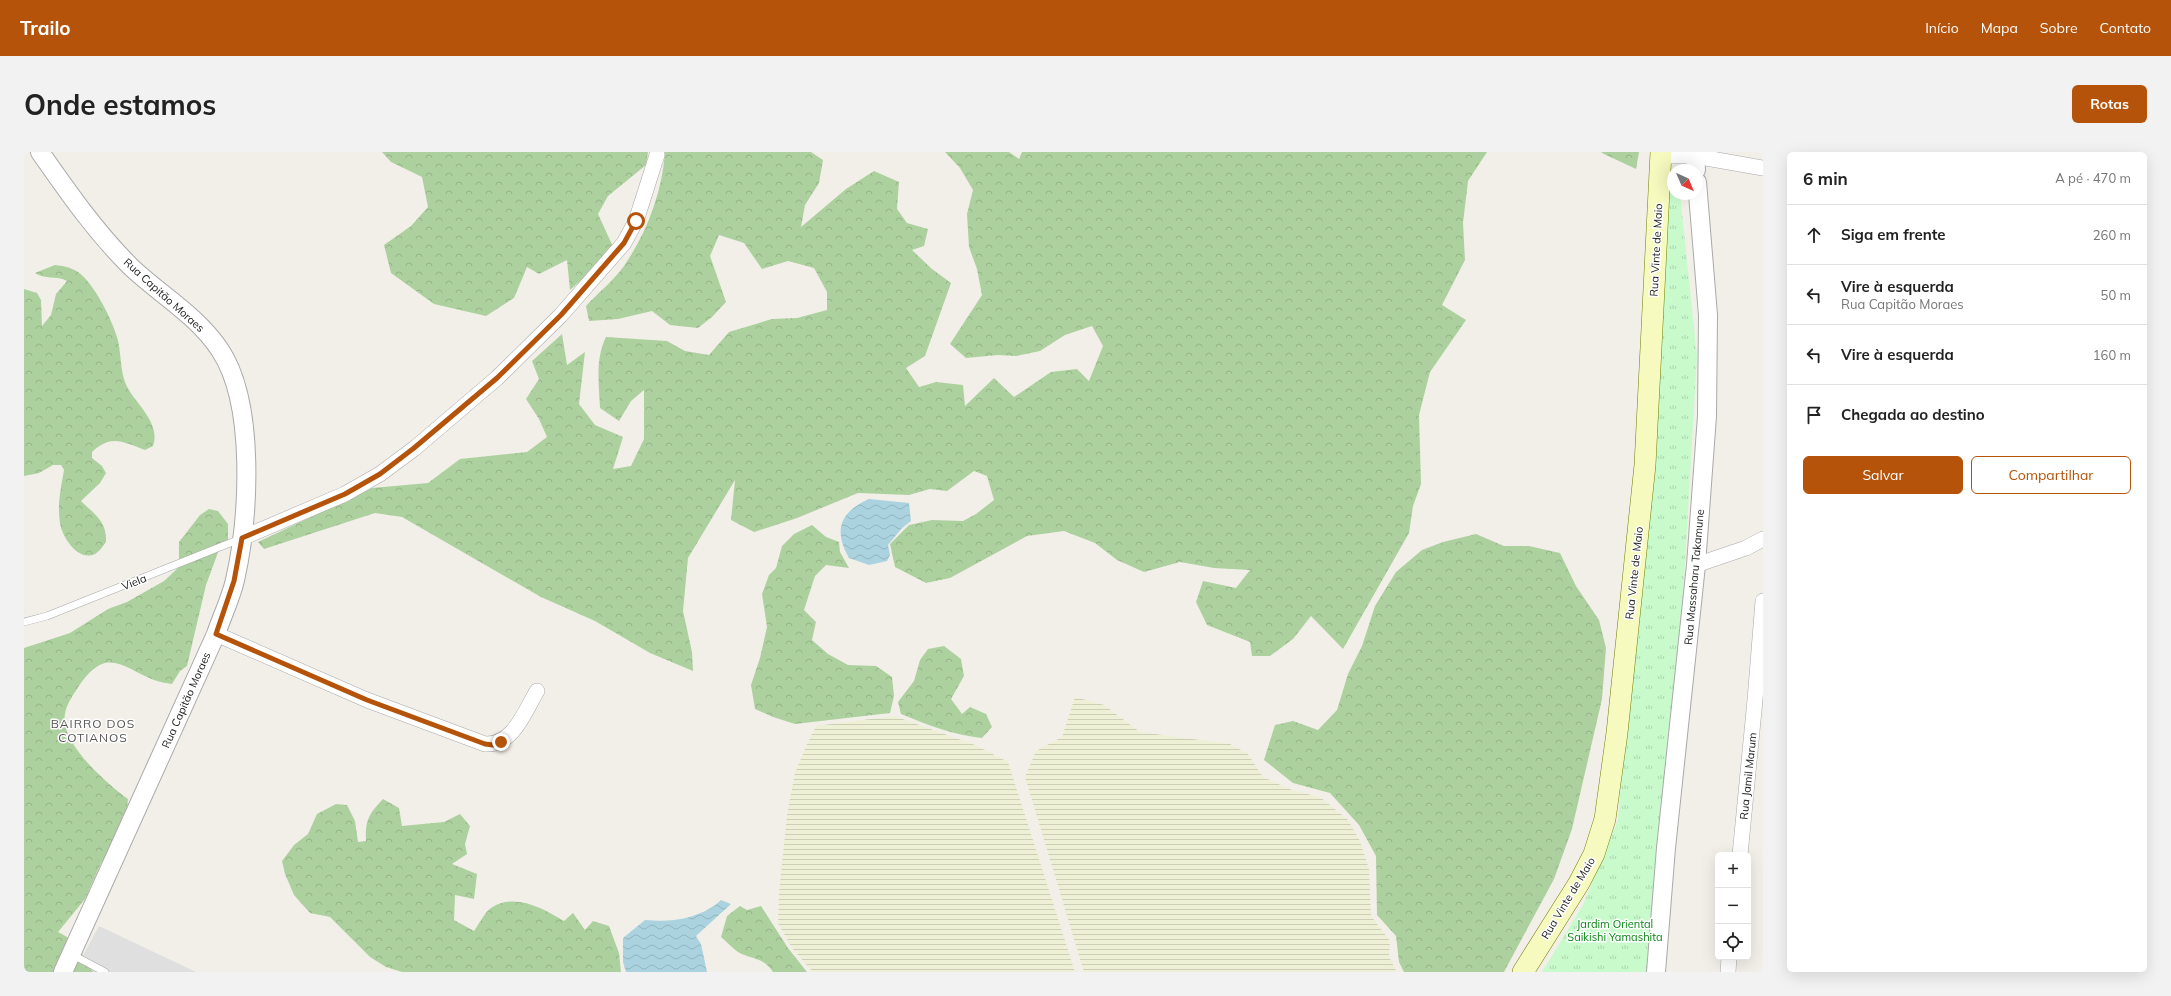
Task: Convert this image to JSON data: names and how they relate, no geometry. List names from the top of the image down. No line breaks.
{"streets":{"main road":["Rua Vinte de Maio"],"street":["Rua Capitão Moraes","Rua Massaharu Takamune","Rua Jamil Marum"],"lane":["Viela"]},"crossings":[["Rua Capitão Moraes","Viela"]],"districts":["BAIRRO DOS COTIANOS"],"parks":["Jardim Oriental Saikishi Yamashita"],"north":"bottom right","page":{"header":"Trailo","nav":["Início","Mapa","Sobre","Contato"],"buttons":["Rotas",["Salvar","Compartilhar"]],"title":"Onde estamos","heading":["6 min","A pé · 470 m"],"list":[["Siga em frente","260 m"],["Vire à esquerda","Rua Capitão Moraes","50 m"],["Vire à esquerda","160 m"],"Chegada ao destino"],"map_buttons":["+","−"]}}
